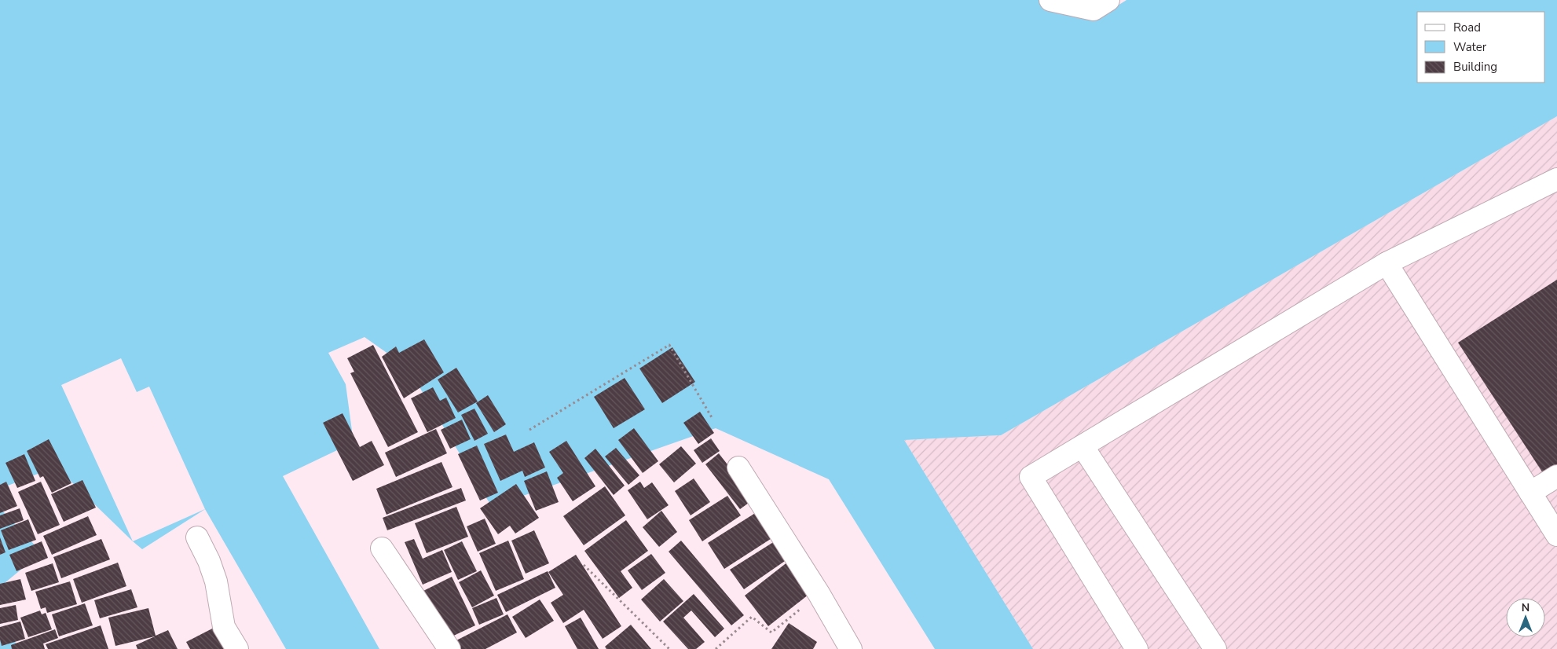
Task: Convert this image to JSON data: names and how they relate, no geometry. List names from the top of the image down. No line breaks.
{"legend":["Road","Water","Building"],"north":"top"}
